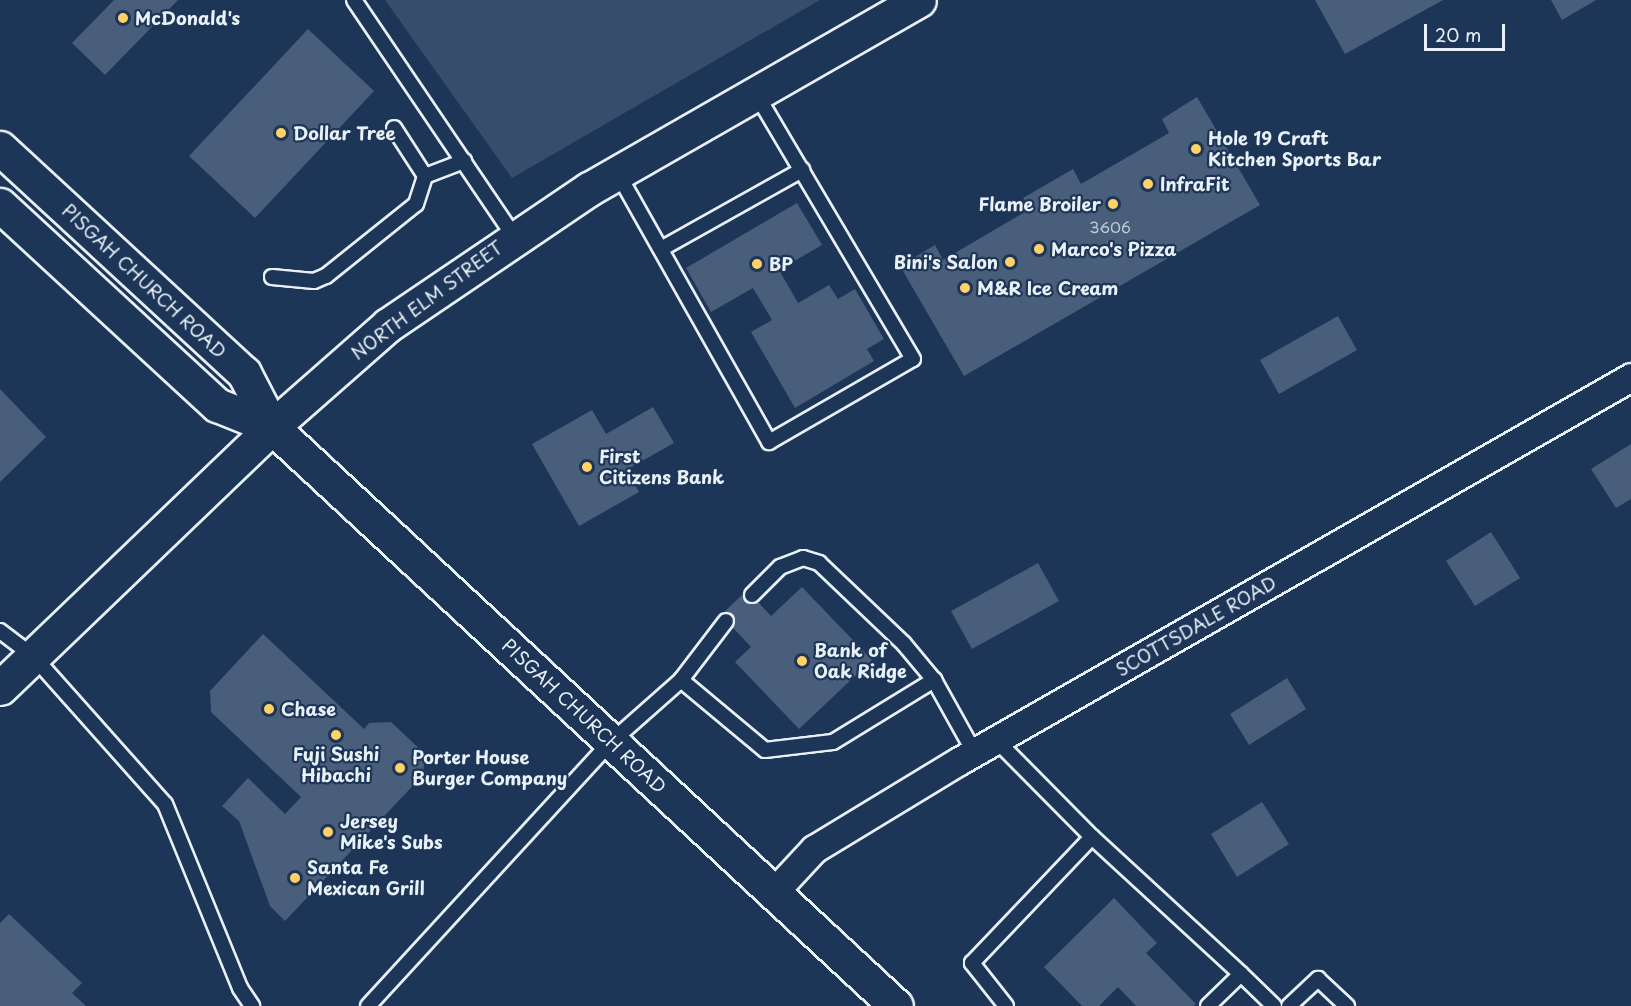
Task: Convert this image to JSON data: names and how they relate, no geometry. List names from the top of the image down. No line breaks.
{"streets":{"main road":["PISGAH CHURCH ROAD","NORTH ELM STREET"],"street":["SCOTTSDALE ROAD"]},"crossings":[["PISGAH CHURCH ROAD","NORTH ELM STREET"],["PISGAH CHURCH ROAD","SCOTTSDALE ROAD"]],"places":["McDonald's","Dollar Tree","Hole 19 Craft Kitchen Sports Bar","InfraFit","Flame Broiler","Marco's Pizza","Bini's Salon","BP","M&R Ice Cream","First Citizens Bank","Bank of Oak Ridge","Chase","Fuji Sushi Hibachi","Porter House Burger Company","Jersey Mike's Subs","Santa Fe Mexican Grill"],"house_numbers":["3606"],"scale_bar":"20 m"}
